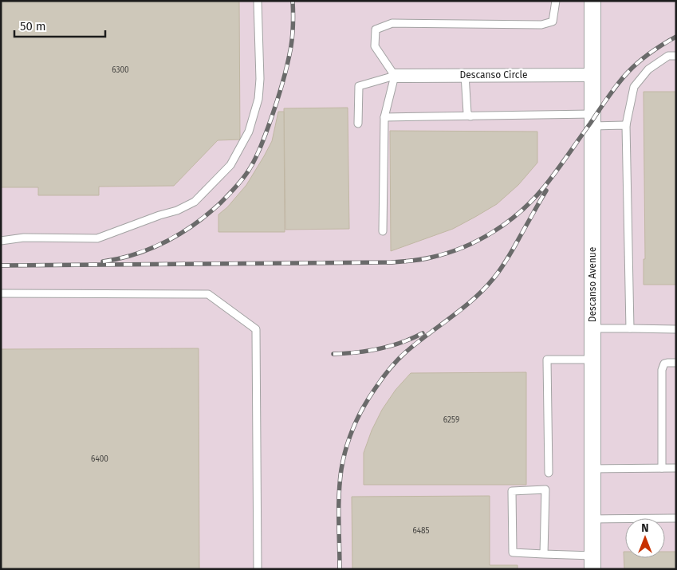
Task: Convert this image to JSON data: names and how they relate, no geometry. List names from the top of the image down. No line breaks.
{"streets":{"street":["Descanso Circle","Descanso Avenue"]},"crossings":[["Descanso Circle","Descanso Avenue"]],"house_numbers":["6300","6259","6400","6485"],"scale_bar":"50 m","north":"top"}
